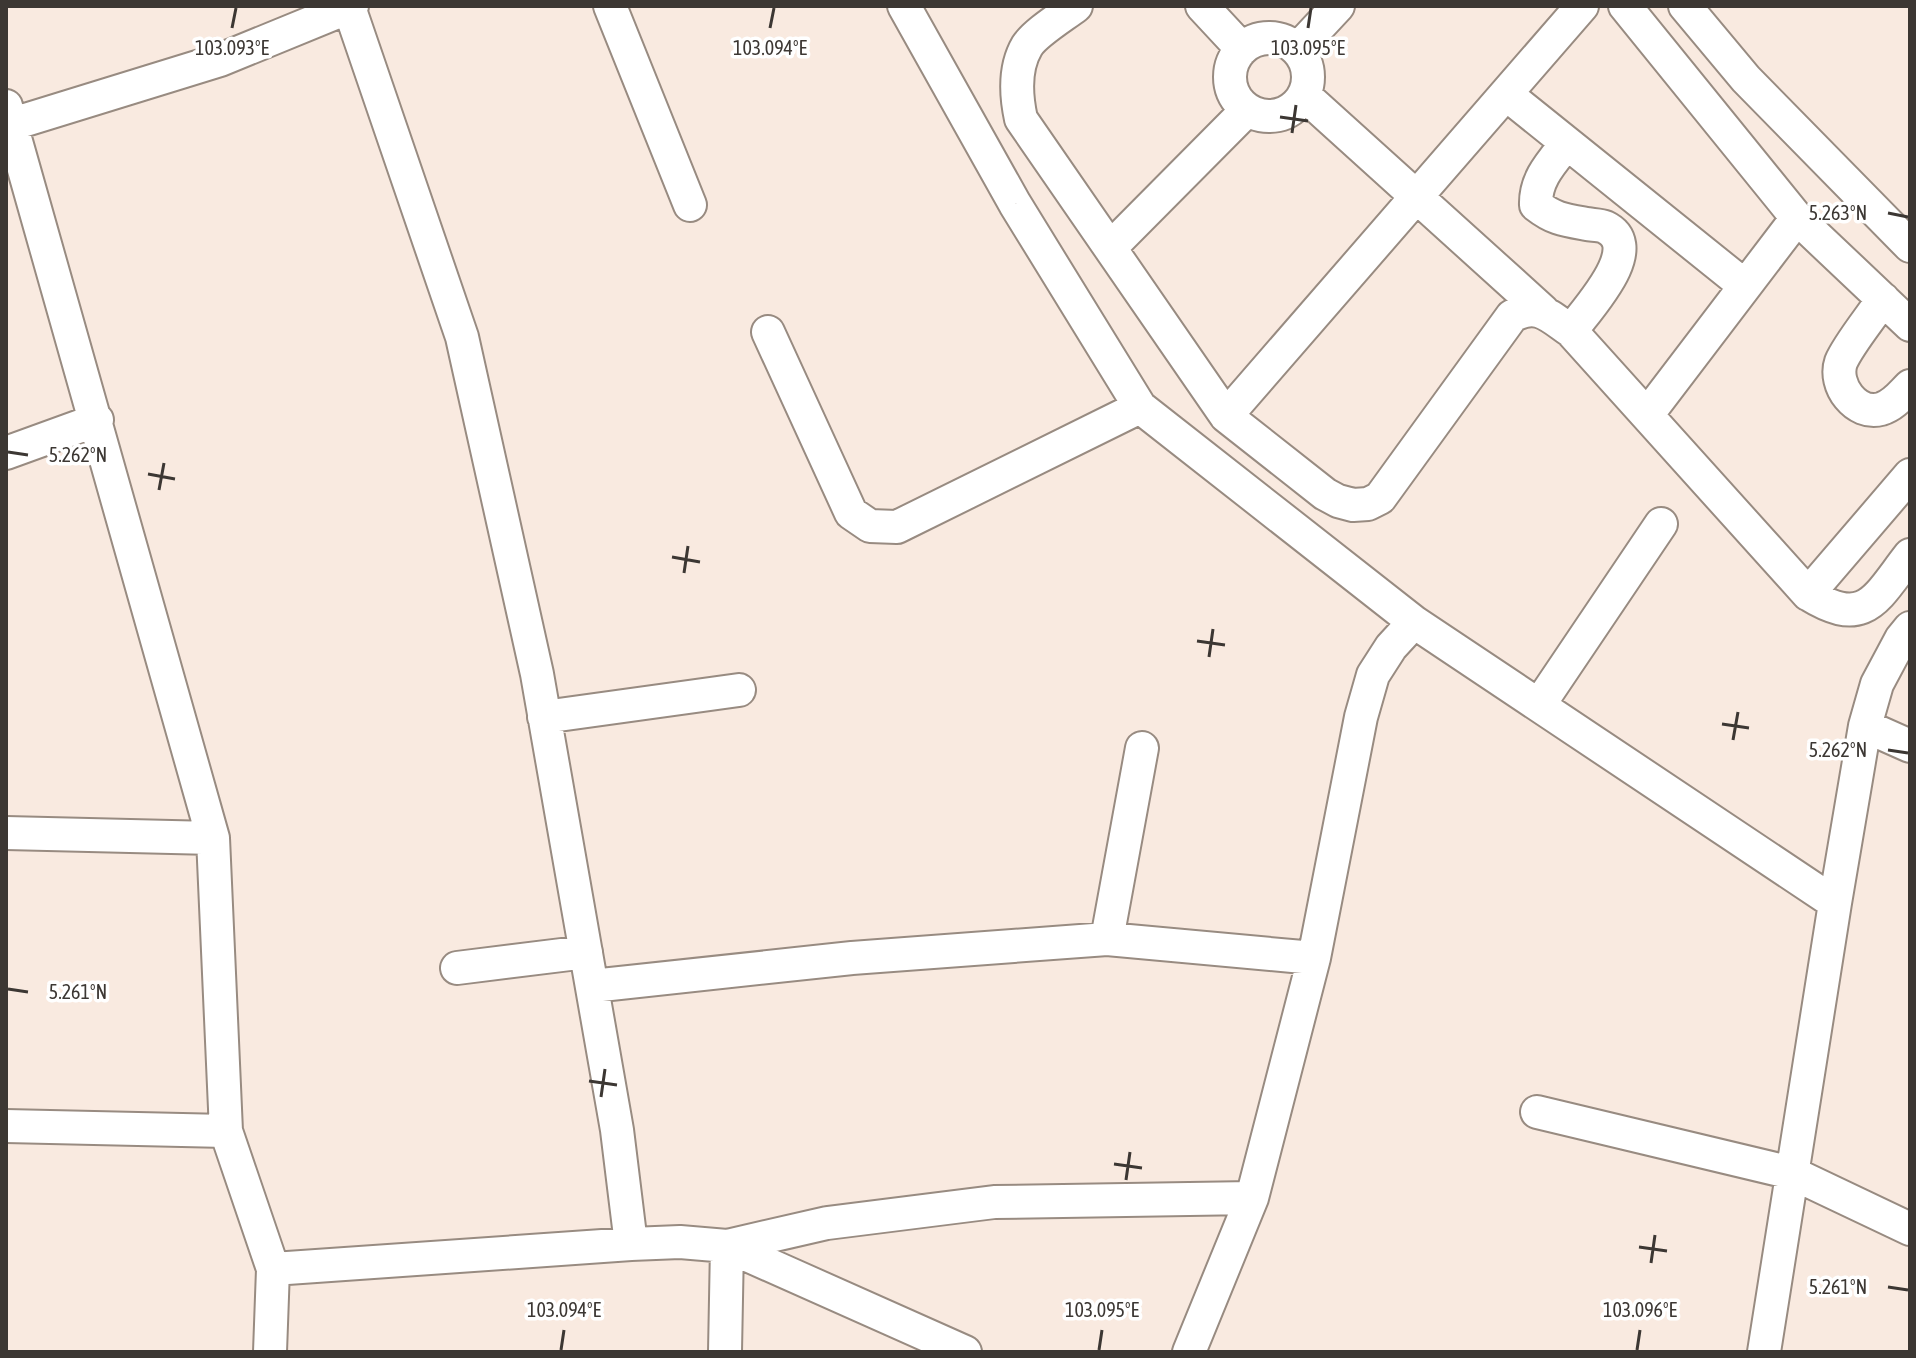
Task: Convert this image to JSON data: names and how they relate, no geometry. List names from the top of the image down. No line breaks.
{"coordinates":["103.093°E","103.094°E","103.095°E","5.263°N","5.262°N","5.261°N","103.096°E"]}
